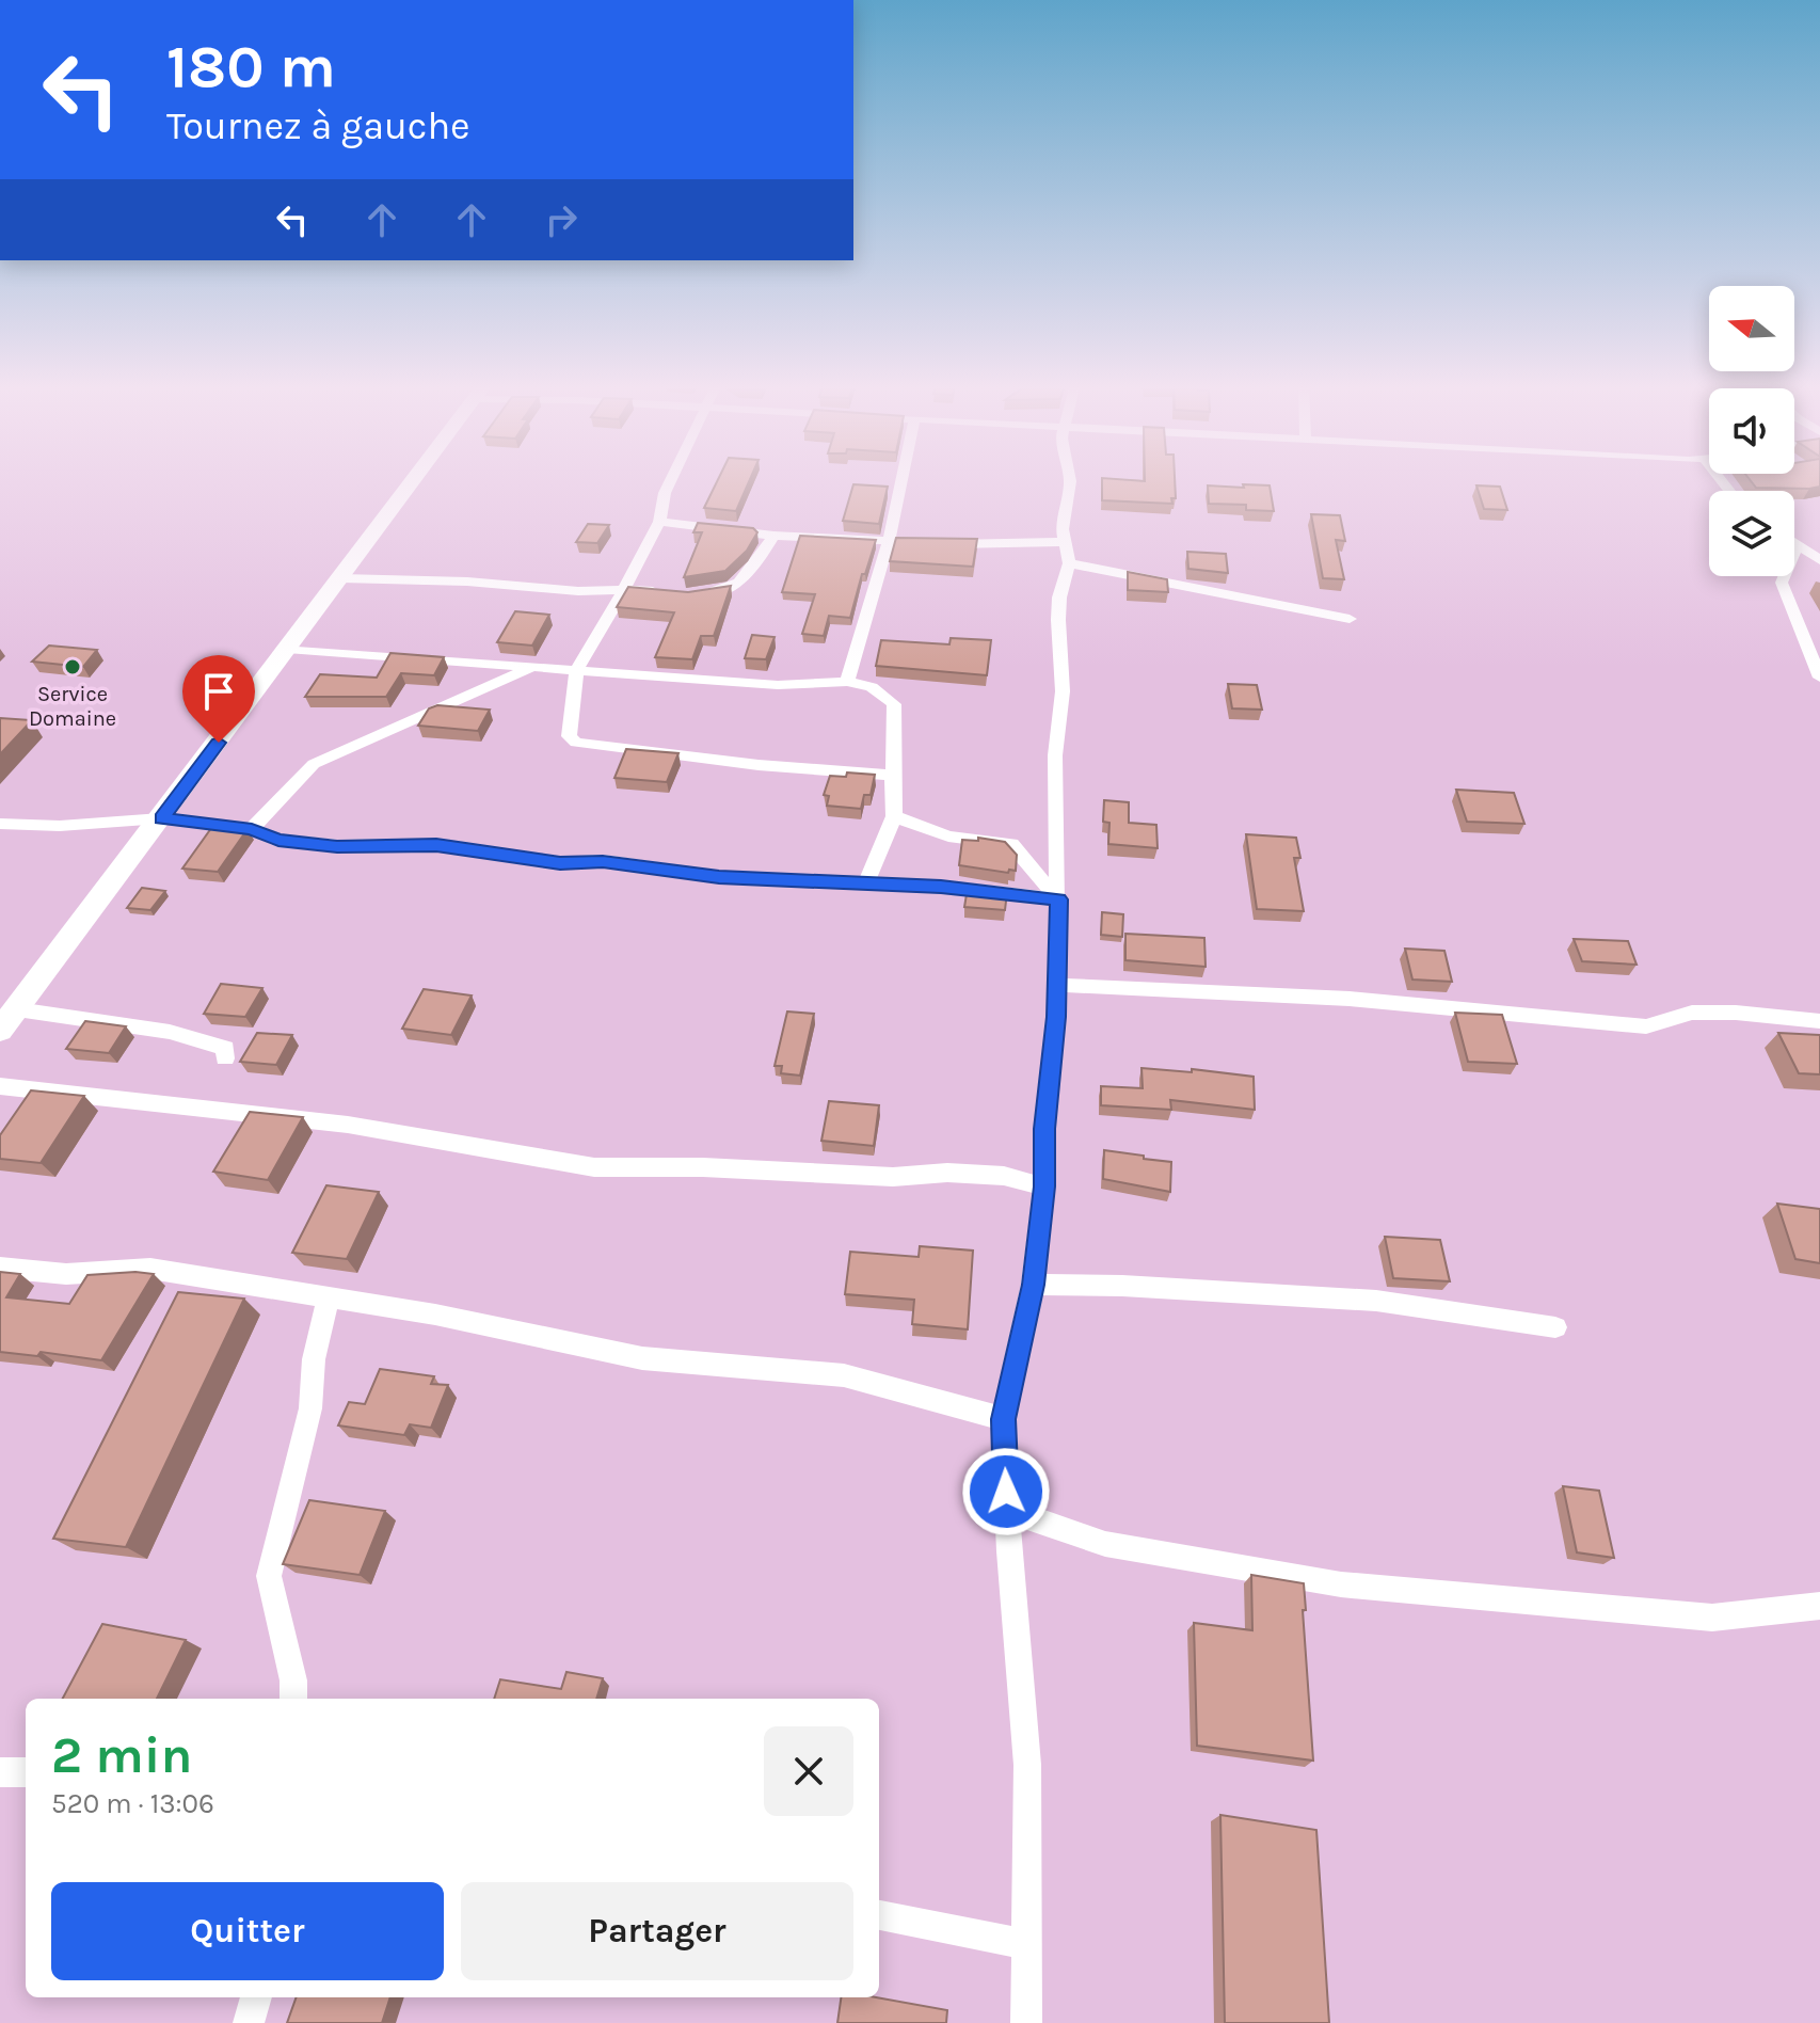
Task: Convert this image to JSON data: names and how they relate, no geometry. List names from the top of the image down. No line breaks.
{"places":["Service Domaine"],"north":"left","page":{"turn":["180 m","Tournez à gauche"],"heading":["2 min","520 m · 13:06"],"buttons":["Quitter","Partager"]}}
